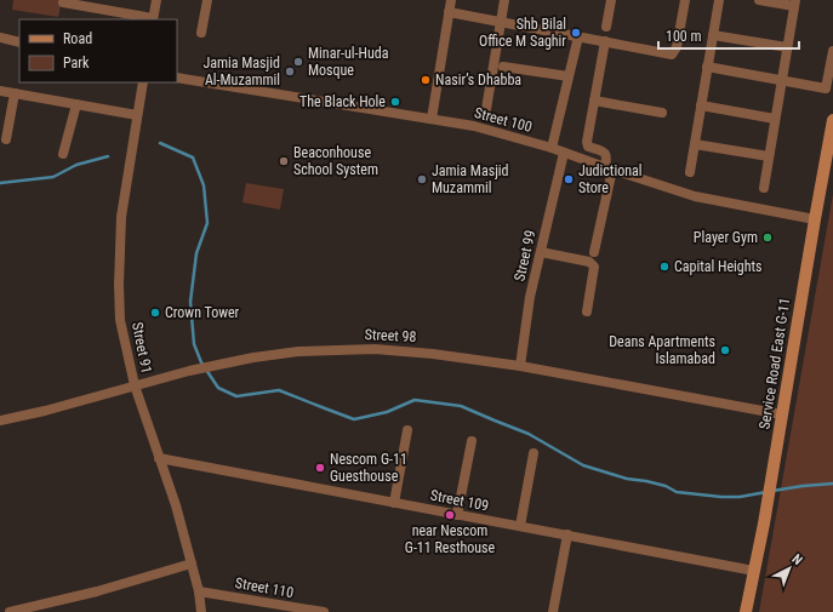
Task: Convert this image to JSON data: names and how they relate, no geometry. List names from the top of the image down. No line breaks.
{"streets":{"street":["Street 100","Street 99","Street 98","Street 91","Service Road East G-11","Street 109","Street 110"]},"crossings":[["Street 100","Street 99"],["Street 100","Service Road East G-11"],["Street 99","Street 98"],["Street 98","Street 91"],["Street 98","Service Road East G-11"],["Street 91","Street 109"],["Street 91","Street 110"],["Service Road East G-11","Street 109"]],"places":["Shb Bilal Office M Saghir","Minar-ul-Huda Mosque","Jamia Masjid Al-Muzammil","Nasir’s Dhabba","The Black Hole","Beaconhouse School System","Jamia Masjid Muzammil","Judictional Store","Player Gym","Capital Heights","Crown Tower","Deans Apartments Islamabad","Nescom G-11 Guesthouse","near Nescom G-11 Resthouse"],"legend":["Road","Park"],"scale_bar":"100 m","north":"top right"}
